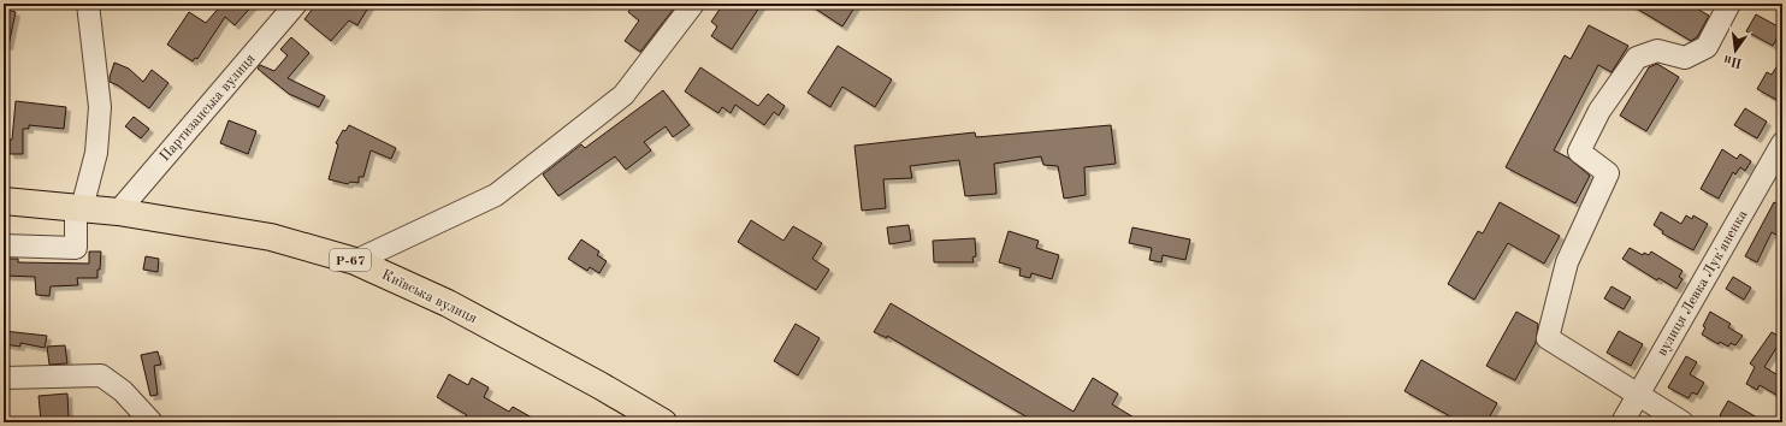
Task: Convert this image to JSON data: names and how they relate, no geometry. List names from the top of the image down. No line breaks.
{"streets":{"main road":["Р-67","Київська вулиця"],"street":["Партизанська вулиця","вулиця Левка Лук'яненка"]},"crossings":[["Партизанська вулиця","Київська вулиця"]],"north":"bottom"}
